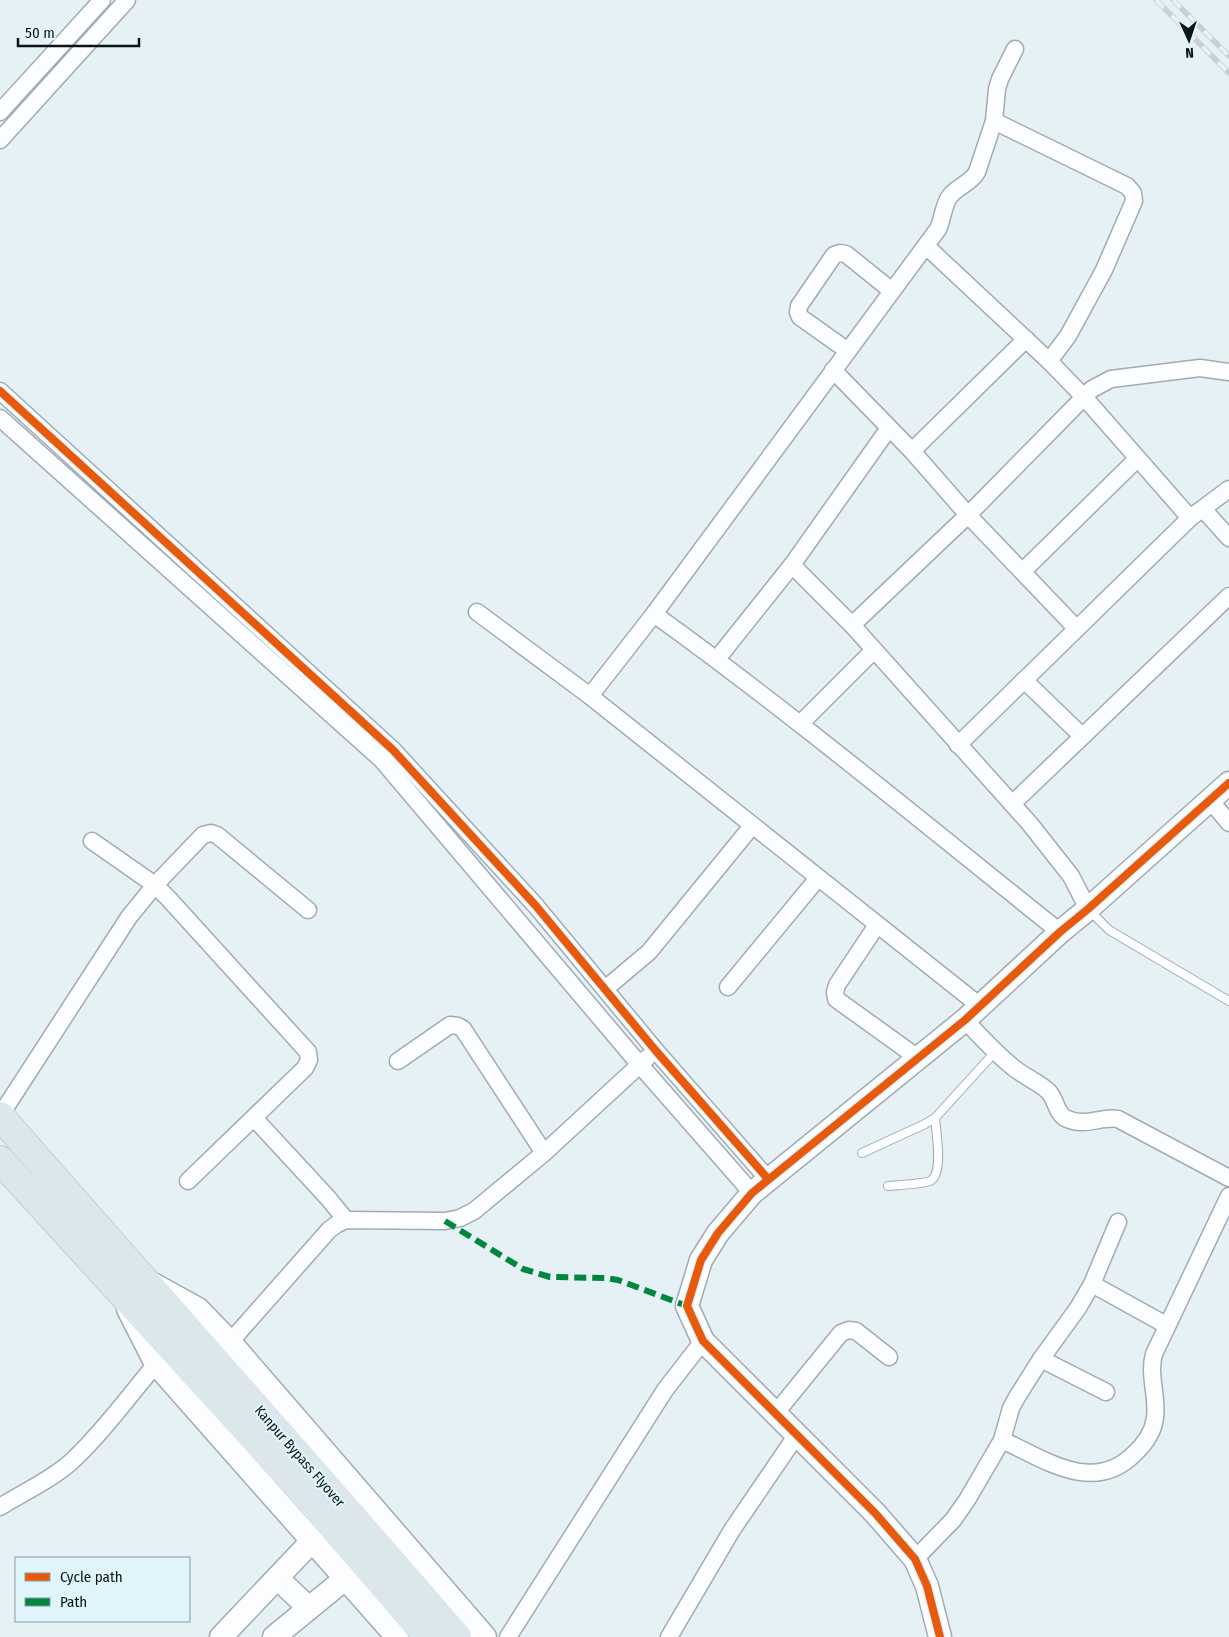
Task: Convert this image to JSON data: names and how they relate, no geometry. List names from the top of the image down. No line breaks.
{"streets":{"highway":["Kanpur Bypass Flyover"]},"legend":["Cycle path","Path"],"scale_bar":"50 m","north":"bottom"}
